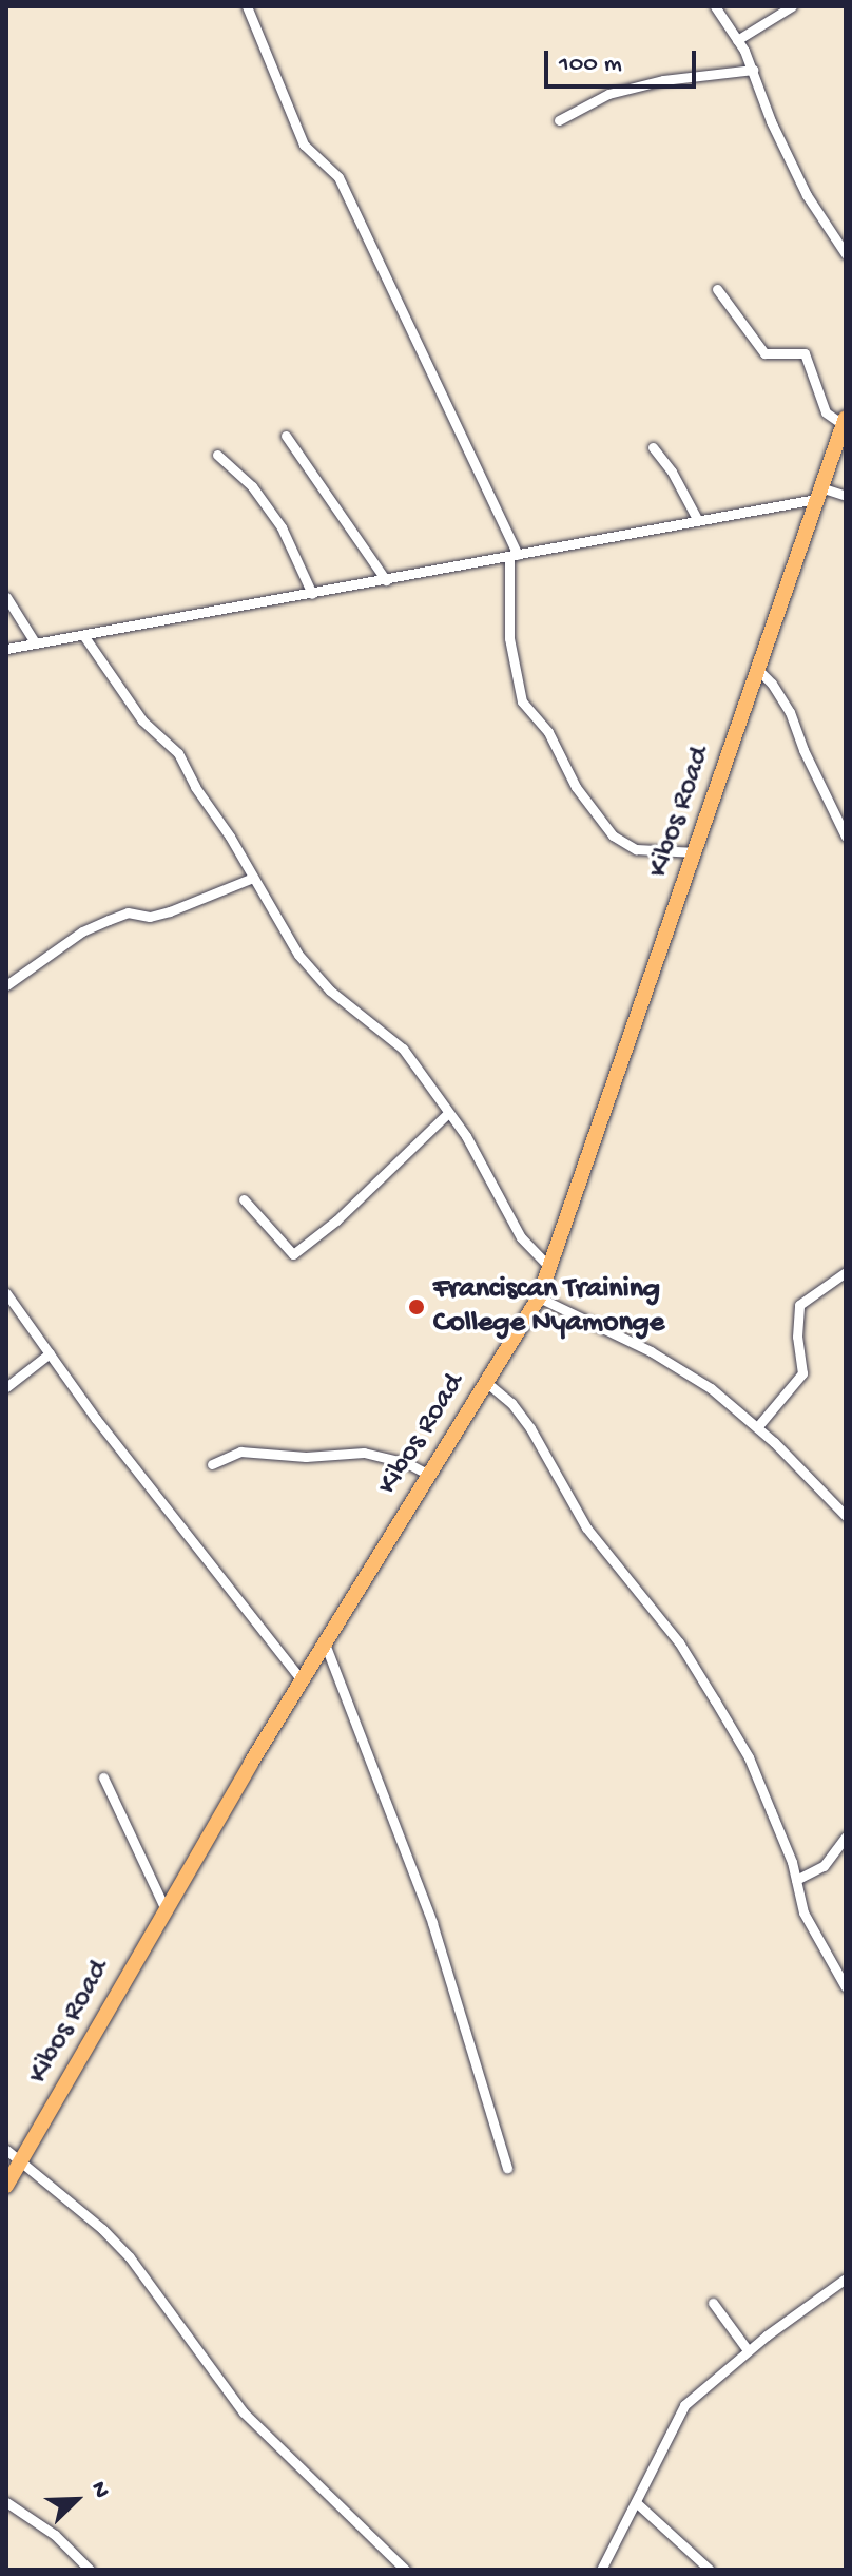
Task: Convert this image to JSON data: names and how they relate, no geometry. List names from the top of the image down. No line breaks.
{"streets":{"main road":["Kibos Road"]},"places":["Franciscan Training College Nyamonge"],"scale_bar":"100 m","north":"top right"}
